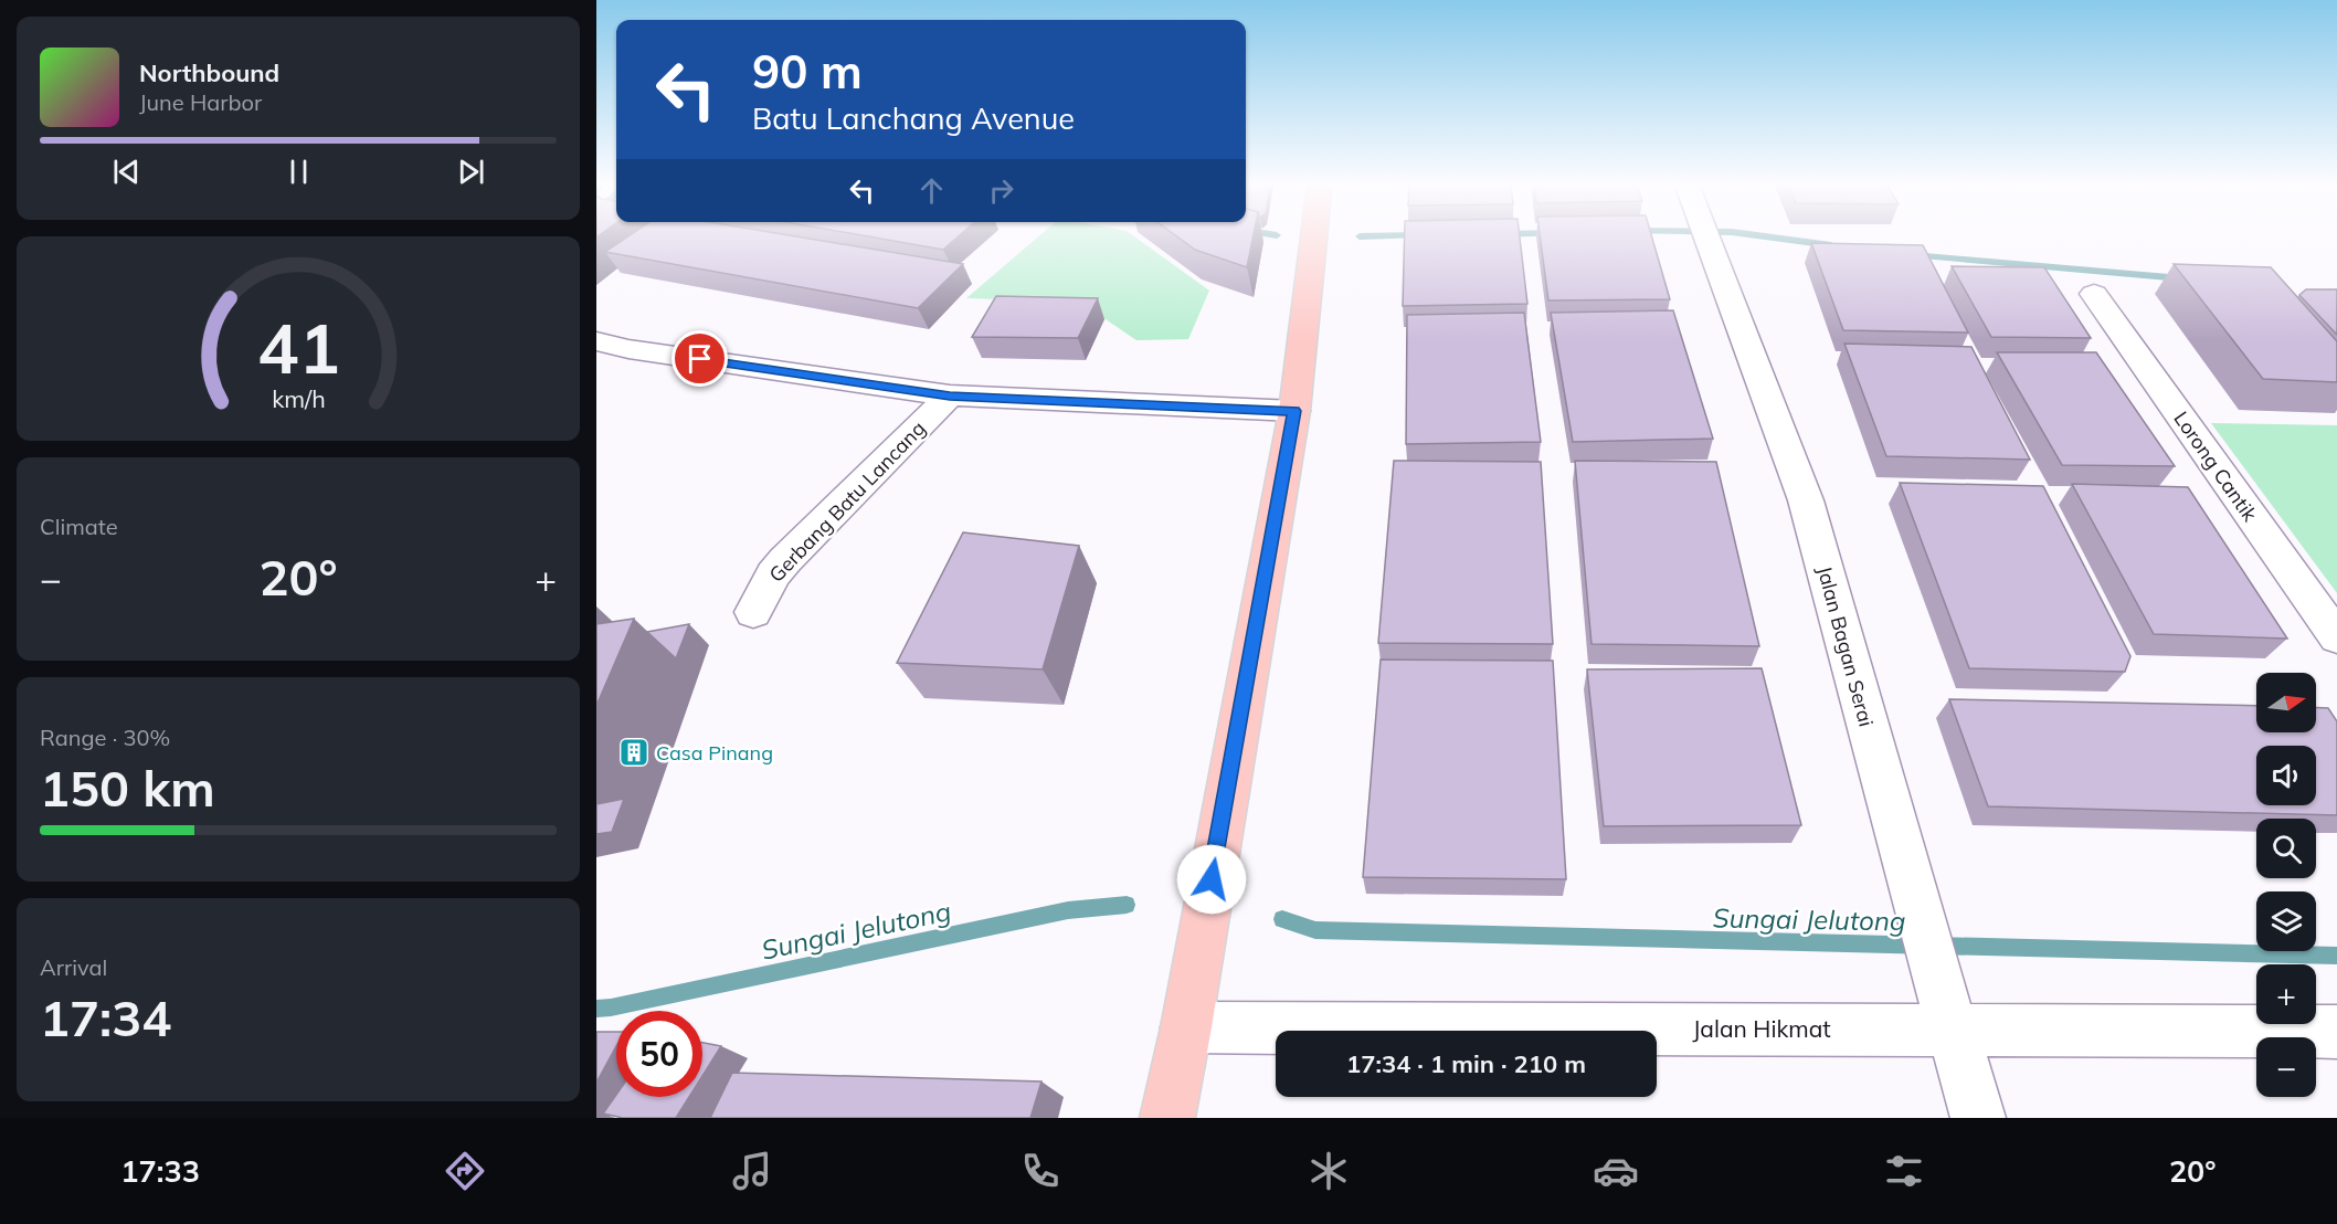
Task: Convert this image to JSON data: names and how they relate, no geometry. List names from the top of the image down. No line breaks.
{"streets":{"street":["Lorong Cantik","Gerbang Batu Lancang","Jalan Bagan Serai","Jalan Hikmat"]},"crossings":[["Jalan Bagan Serai","Jalan Hikmat"]],"water":["Sungai Jelutong"],"places":{"building":["Casa Pinang"]},"north":"right","page":{"turn":["90 m","Batu Lanchang Avenue"],"song":["Northbound","June Harbor"],"tile":["Climate",["Range · 30%","150 km"],["Arrival","17:34"]],"heat":["−","20°","+"],"map_buttons":["+","−"],"limit":"50","trip":"17:34 · 1 min · 210 m","tabs":["17:33","20°"],"gauge":["41","km/h"]}}
